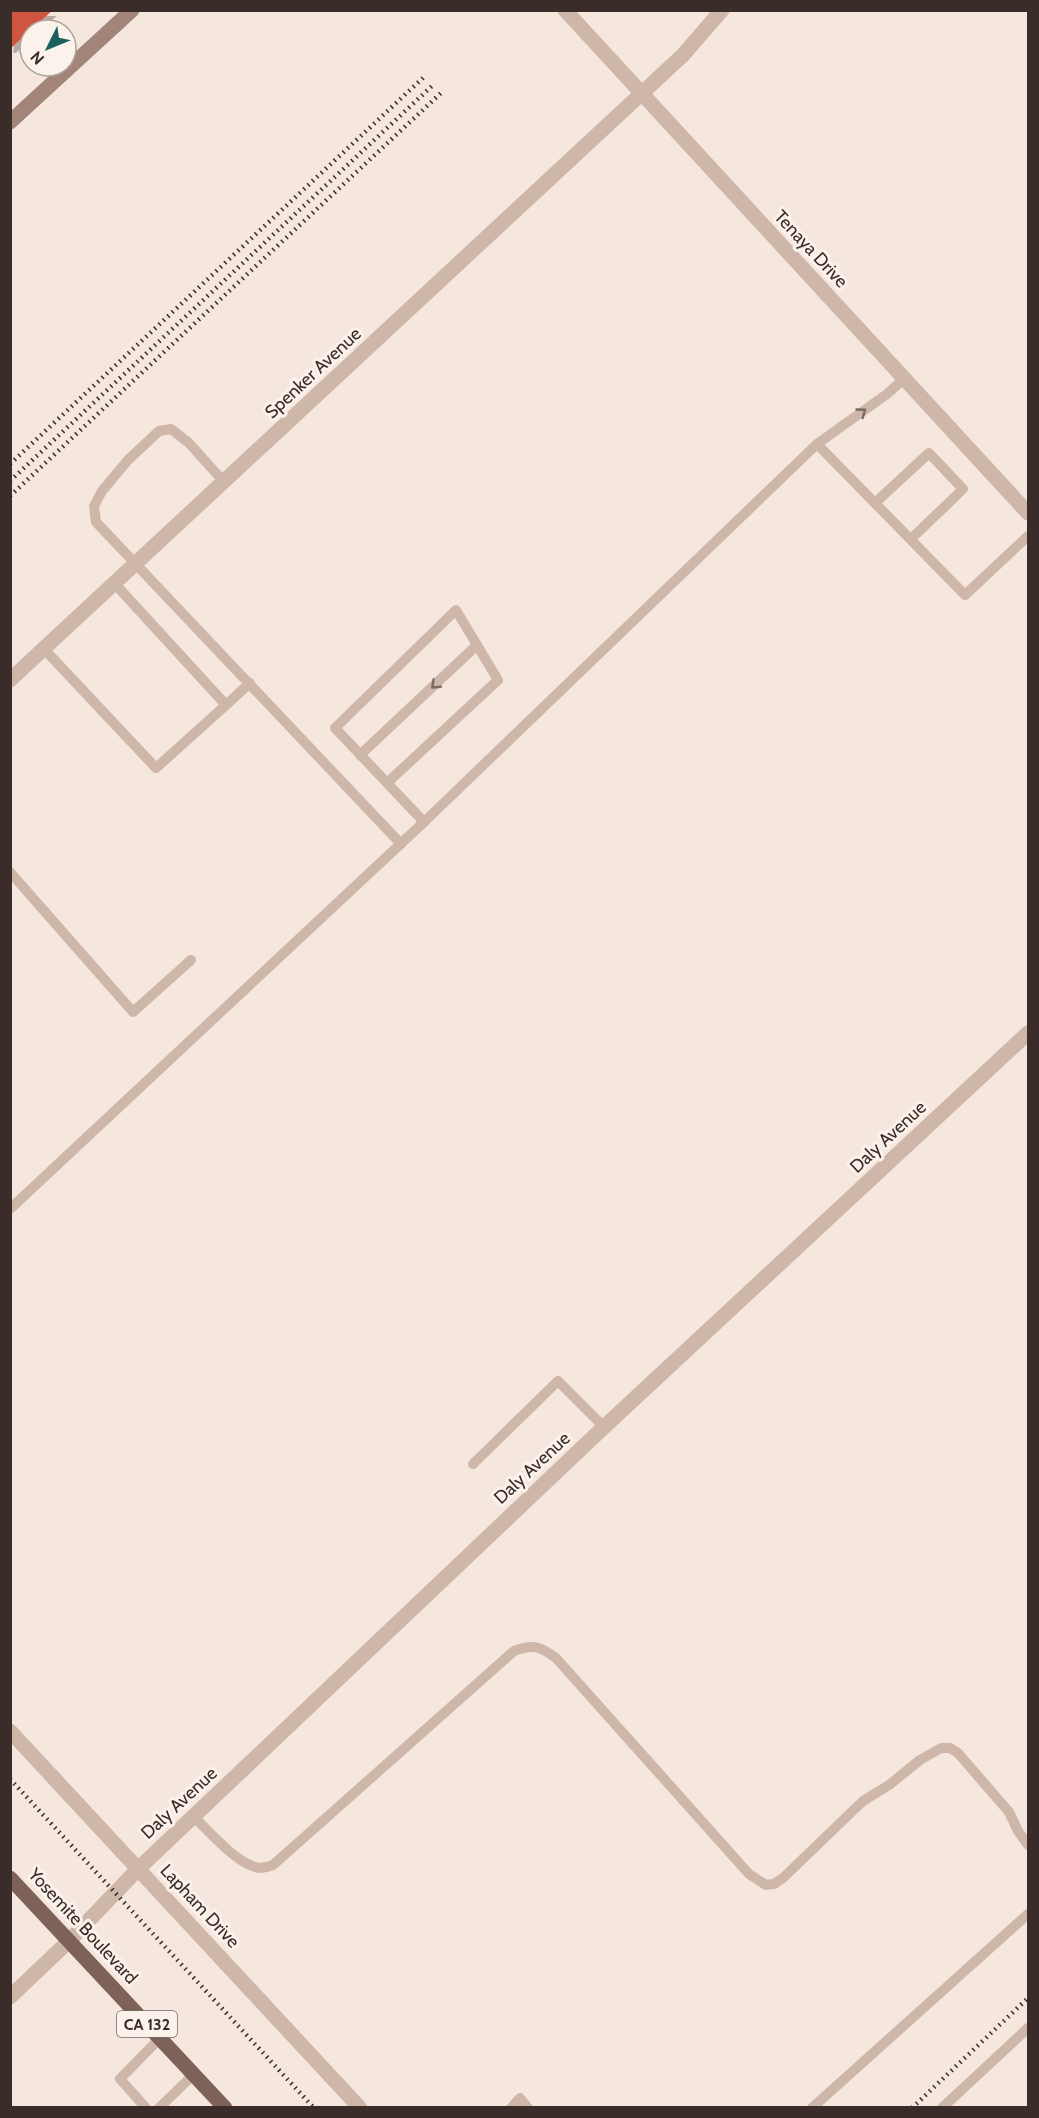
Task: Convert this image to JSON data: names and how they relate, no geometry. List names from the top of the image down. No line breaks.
{"streets":{"main road":["Yosemite Boulevard","CA 132"],"street":["Tenaya Drive","Spenker Avenue","Daly Avenue","Lapham Drive"]},"crossings":[["Tenaya Drive","Spenker Avenue"],["Daly Avenue","Lapham Drive"],["Daly Avenue","Yosemite Boulevard"]],"north":"bottom left"}
